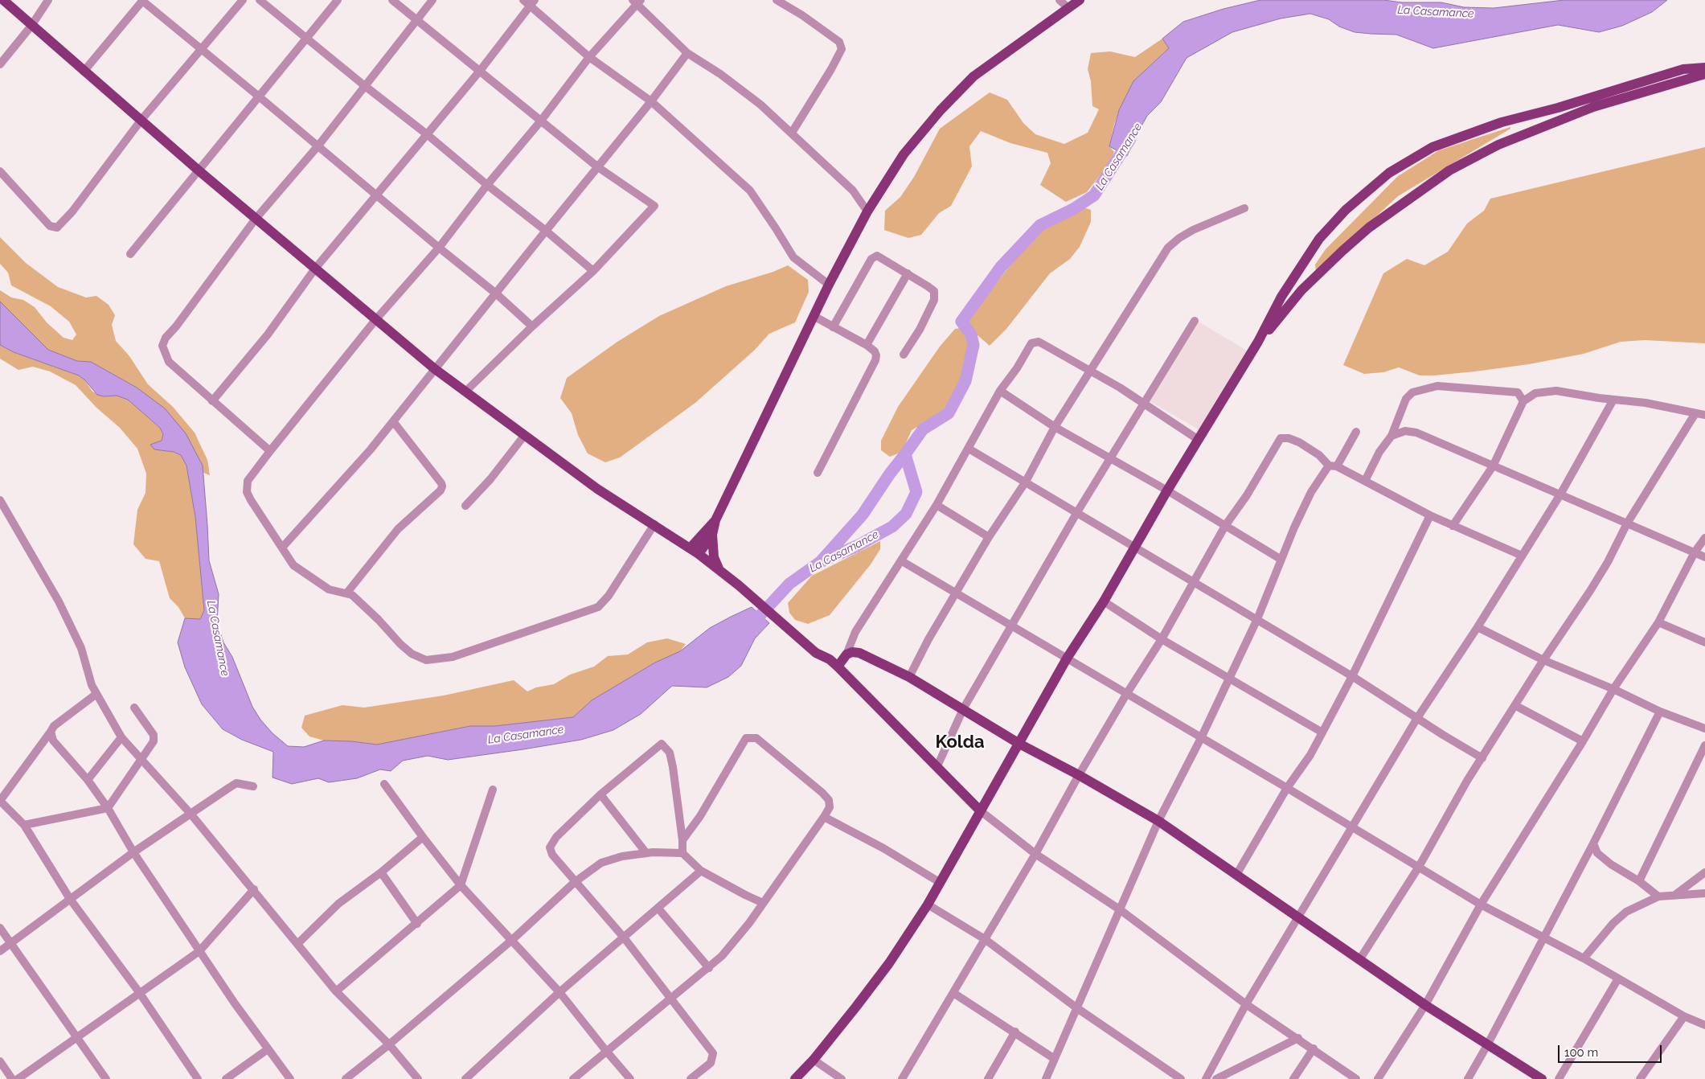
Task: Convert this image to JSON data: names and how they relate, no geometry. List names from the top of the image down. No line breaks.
{"districts":["Kolda"],"water":["La Casamance"],"scale_bar":"100 m"}
